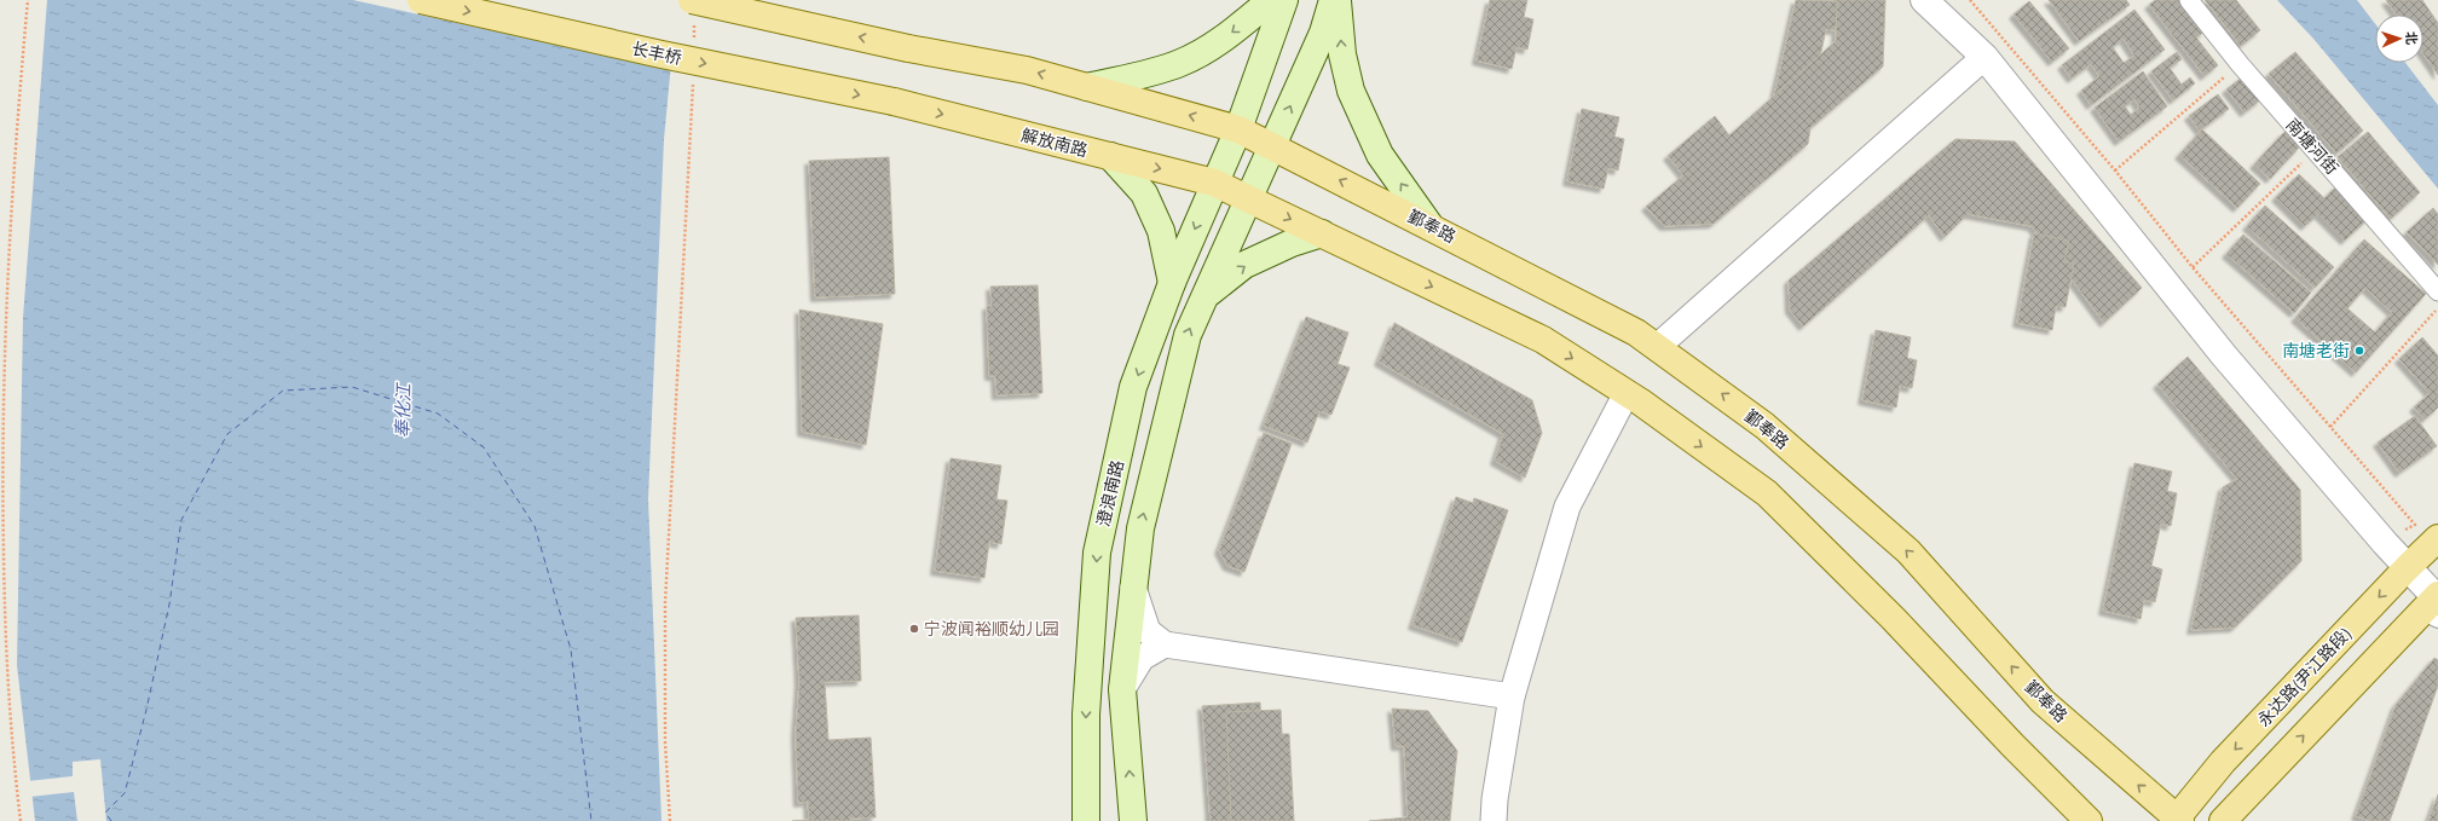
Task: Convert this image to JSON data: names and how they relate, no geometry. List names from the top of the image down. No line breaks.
{"streets":{"main road":["长丰桥","解放南路","鄞奉路","澄浪南路","永达路(尹江路段)"],"street":["南塘河街"]},"crossings":[["长丰桥","解放南路"],["解放南路","澄浪南路"],["鄞奉路","永达路(尹江路段)"]],"one_way":["长丰桥","解放南路"],"water":["奉化江"],"places":["南塘老街","宁波闻裕顺幼儿园"],"north":"right"}
